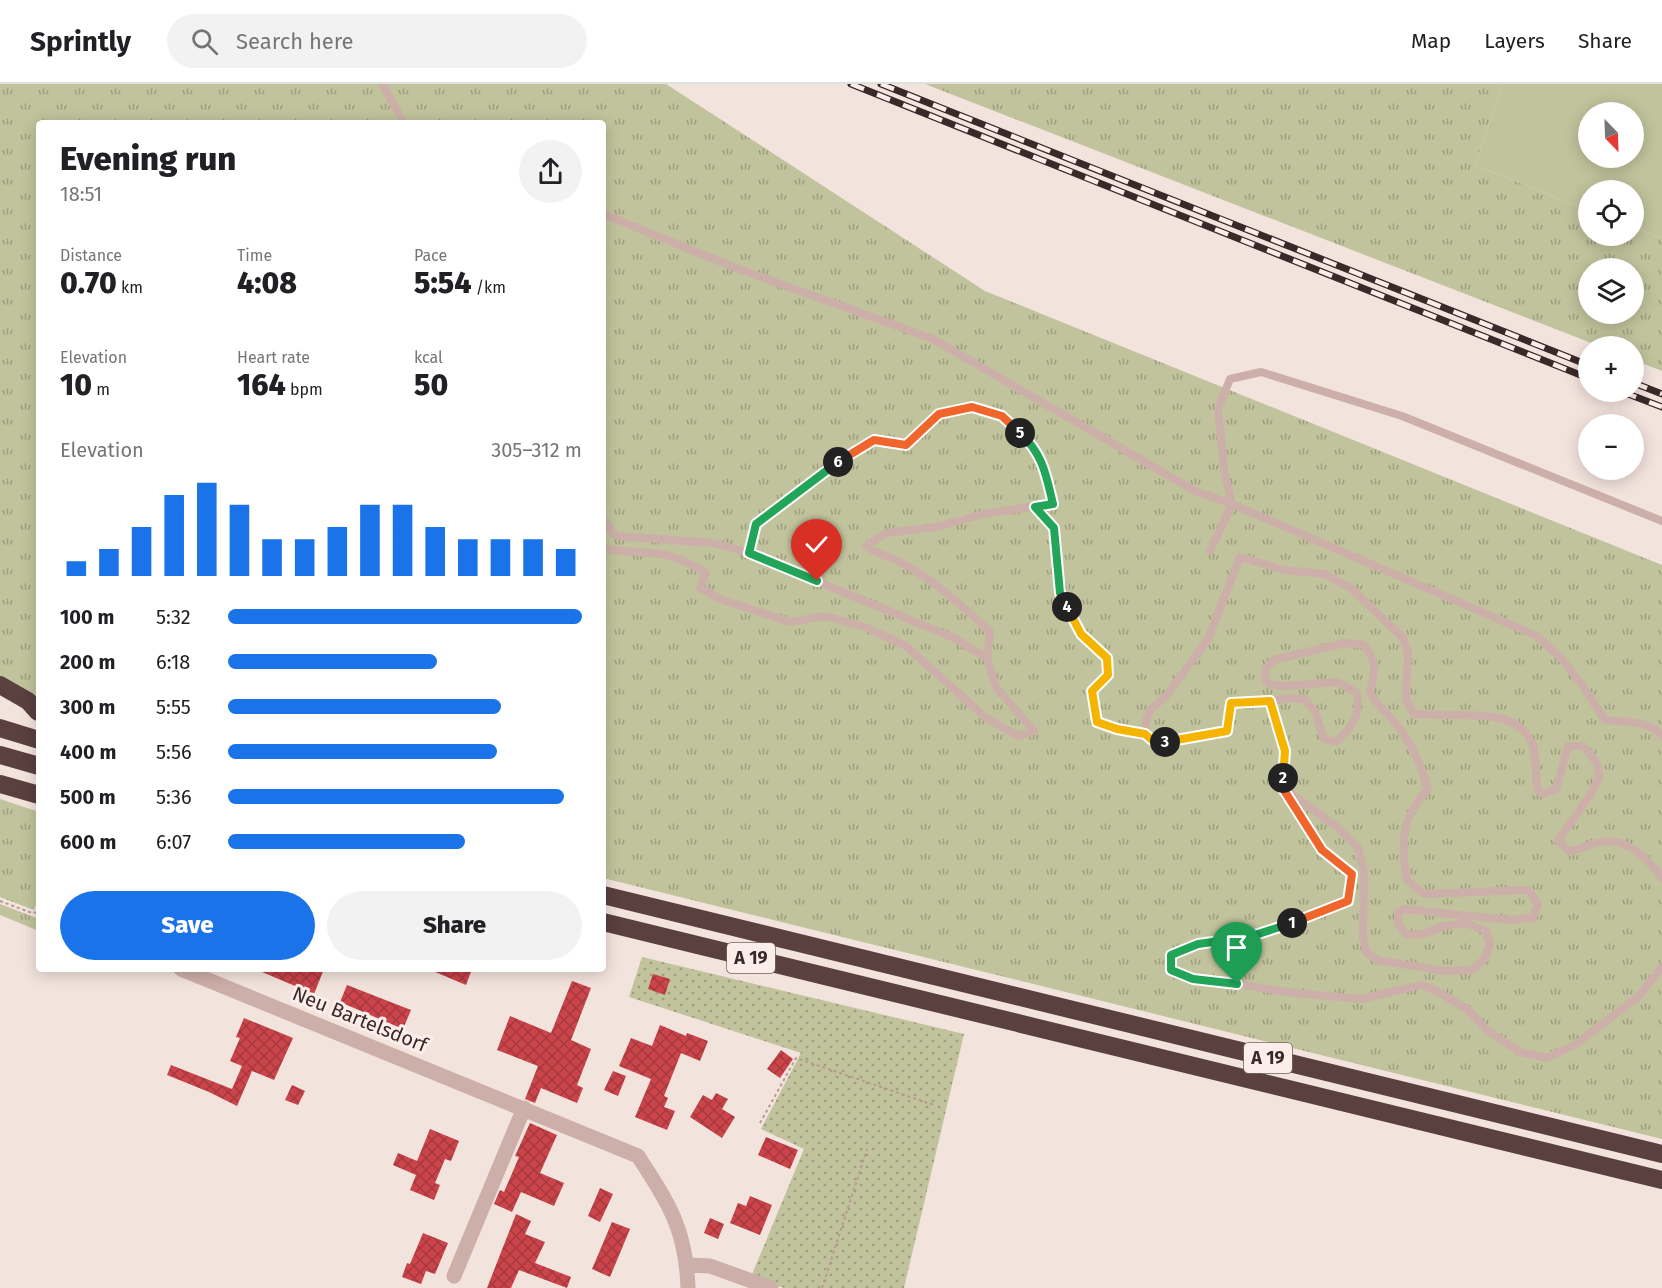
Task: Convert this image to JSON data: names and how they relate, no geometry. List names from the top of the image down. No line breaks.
{"streets":{"highway":["A 19"],"street":["Neu Bartelsdorf"]},"north":"bottom right","page":{"header":"Sprintly","search":"Search here","nav":["Map","Layers","Share"],"map_buttons":["+","−"],"heading":["Evening run","18:51"],"stats":[["Distance","0.70 km"],["Time","4:08"],["Pace","5:54 /km"],["Elevation","10 m"],["Heart rate","164 bpm"],["kcal","50"]],"pins":["5","6","4","3","2","1"],"chart":["Elevation","305–312 m"],"list":[{"name":"100 m","note":"5:32"},{"name":"200 m","note":"6:18"},{"name":"300 m","note":"5:55"},{"name":"400 m","note":"5:56"},{"name":"500 m","note":"5:36"},{"name":"600 m","note":"6:07"}],"buttons":["Save","Share"]}}
